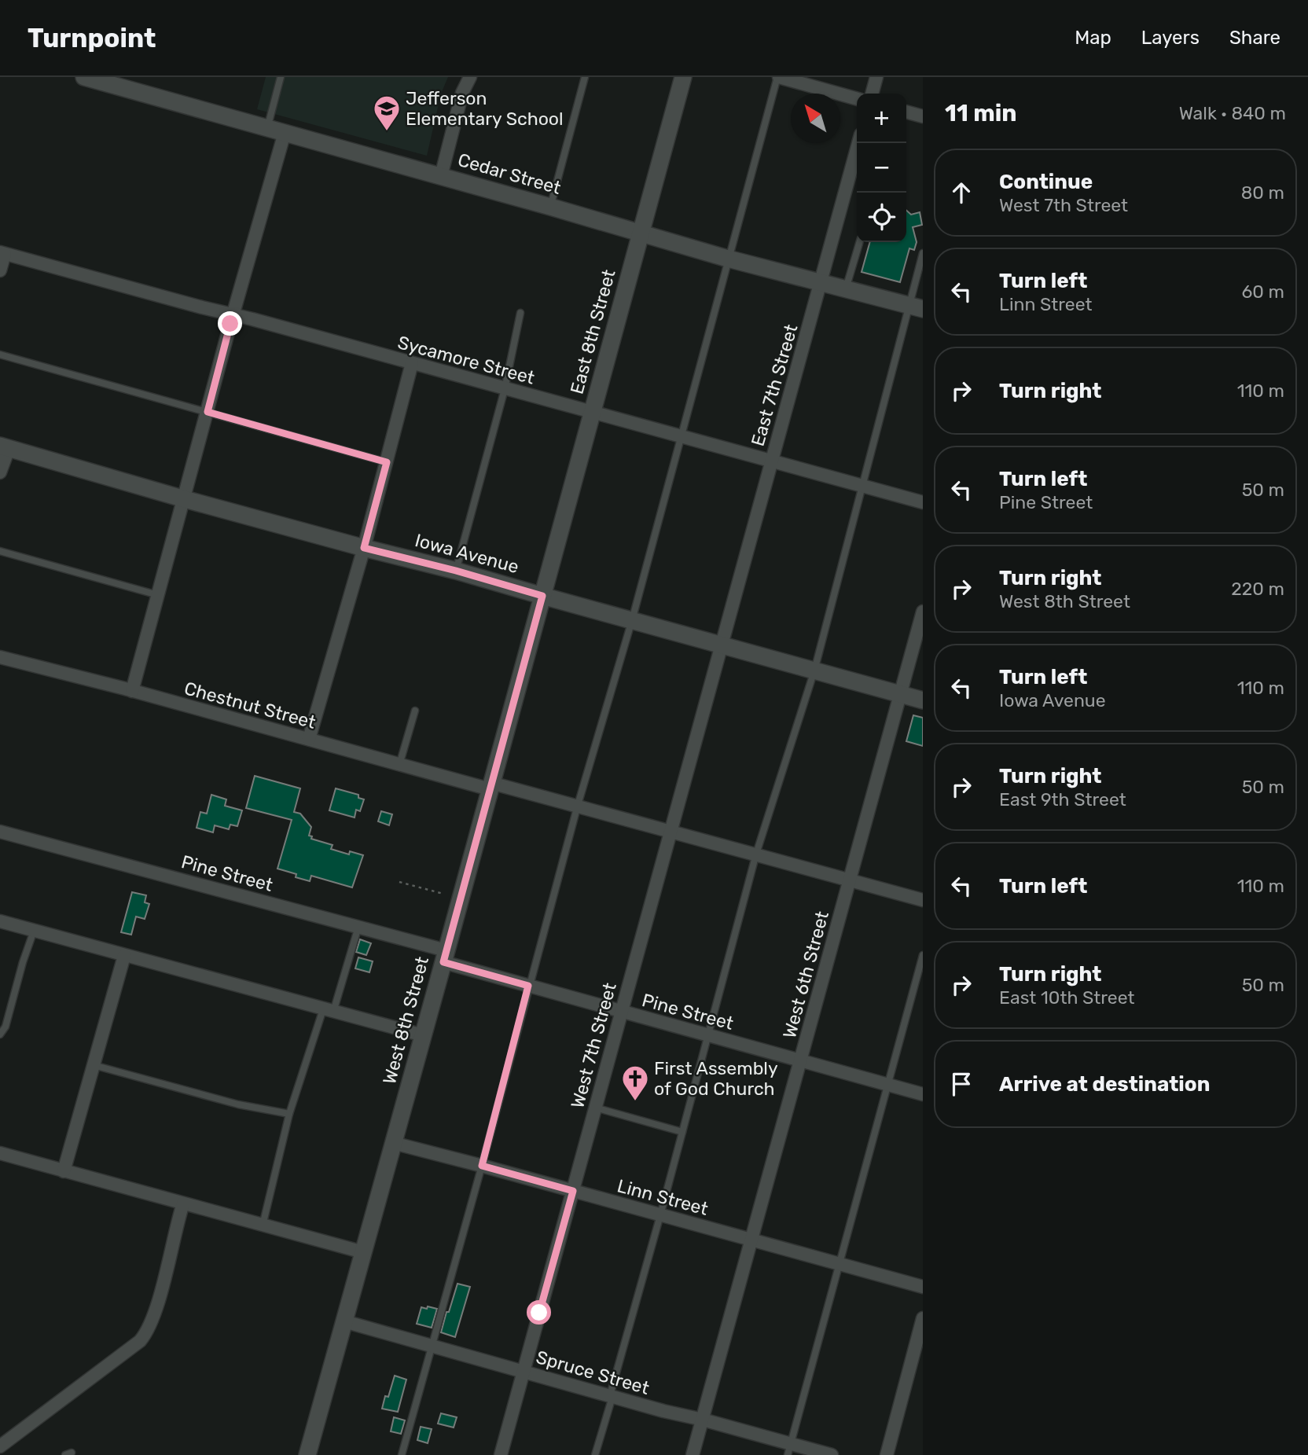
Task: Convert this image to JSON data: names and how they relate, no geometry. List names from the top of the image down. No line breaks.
{"streets":{"main road":["Cedar Street","East 8th Street","Iowa Avenue","West 8th Street"],"street":["Sycamore Street","East 7th Street","Chestnut Street","Pine Street","West 6th Street","West 7th Street","Linn Street","Spruce Street"]},"crossings":[["Cedar Street","East 8th Street"],["Cedar Street","East 7th Street"],["East 8th Street","Sycamore Street"],["East 8th Street","Iowa Avenue"],["East 8th Street","West 8th Street"],["Sycamore Street","East 7th Street"],["East 7th Street","Iowa Avenue"],["East 7th Street","West 7th Street"],["Iowa Avenue","West 6th Street"],["Iowa Avenue","West 8th Street"],["Iowa Avenue","West 7th Street"],["Chestnut Street","West 6th Street"],["Chestnut Street","West 8th Street"],["Chestnut Street","West 7th Street"],["Pine Street","West 6th Street"],["Pine Street","West 8th Street"],["Pine Street","West 7th Street"],["West 6th Street","Linn Street"],["West 6th Street","Spruce Street"],["West 8th Street","Linn Street"],["West 8th Street","Spruce Street"],["West 7th Street","Linn Street"],["West 7th Street","Spruce Street"]],"places":{"school or university":["Jefferson Elementary School"],"church":["First Assembly of God Church"]},"north":"top left","page":{"header":"Turnpoint","nav":["Map","Layers","Share"],"heading":["11 min","Walk · 840 m"],"map_buttons":["+","−"],"list":[["Continue","West 7th Street","80 m"],["Turn left","Linn Street","60 m"],["Turn right","110 m"],["Turn left","Pine Street","50 m"],["Turn right","West 8th Street","220 m"],["Turn left","Iowa Avenue","110 m"],["Turn right","East 9th Street","50 m"],["Turn left","110 m"],["Turn right","East 10th Street","50 m"],"Arrive at destination"]}}
